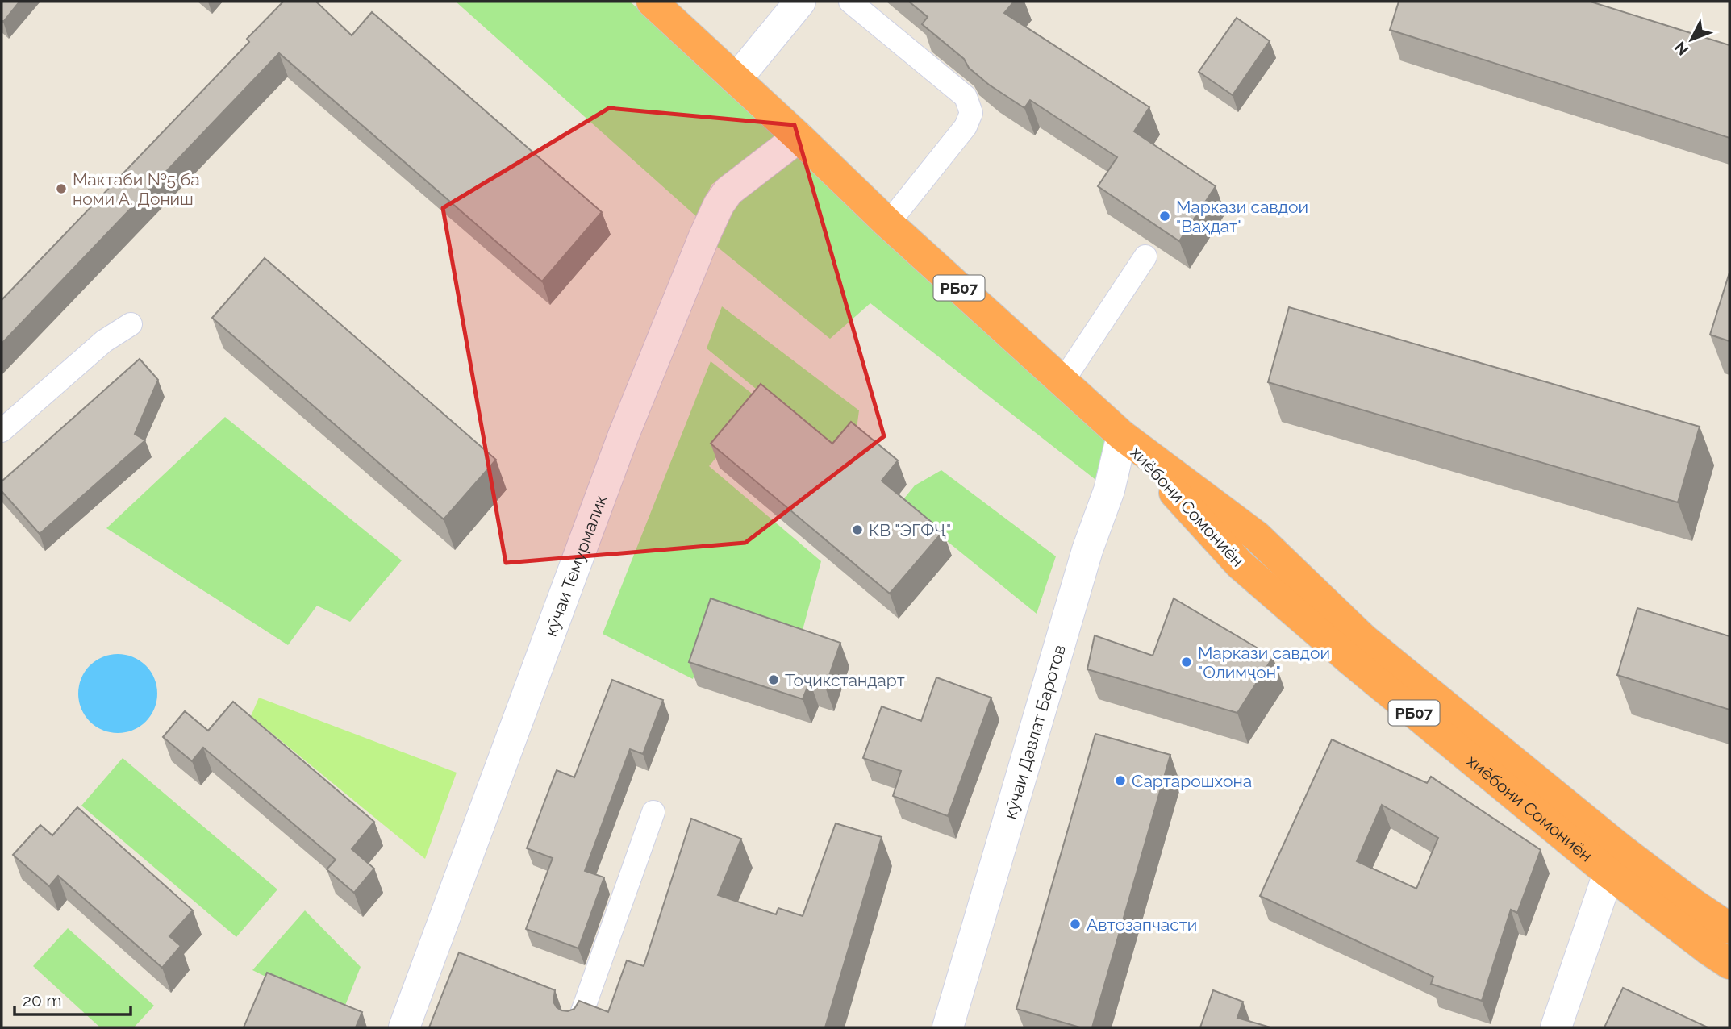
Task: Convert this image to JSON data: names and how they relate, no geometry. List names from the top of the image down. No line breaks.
{"streets":{"highway":["РБ07","хиёбони Сомониён"],"street":["кӯчаи Темурмалик","кӯчаи Давлат Баротов"]},"crossings":[["РБ07","хиёбони Сомониён"],["РБ07","кӯчаи Темурмалик"],["РБ07","кӯчаи Давлат Баротов"],["хиёбони Сомониён","кӯчаи Давлат Баротов"]],"places":["Мактаби №5 ба номи А. Дониш","Маркази савдои \"Ваҳдат\"","КВ \"ЭГФҶ\"","Маркази савдои \"Олимҷон\"","Тоҷикстандарт","Сартарошхона","Автозапчасти"],"scale_bar":"20 m","north":"bottom left"}
